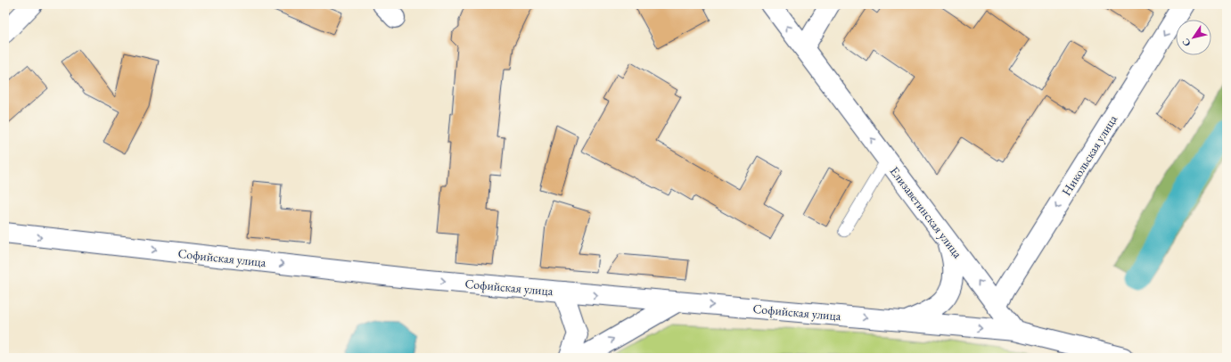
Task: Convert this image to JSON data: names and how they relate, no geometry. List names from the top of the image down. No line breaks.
{"streets":{"street":["Никольская улица","Елизаветинская улица","Софийская улица"]},"crossings":[["Никольская улица","Елизаветинская улица"],["Елизаветинская улица","Софийская улица"]],"one_way":["Никольская улица","Елизаветинская улица","Софийская улица"],"north":"bottom left"}
